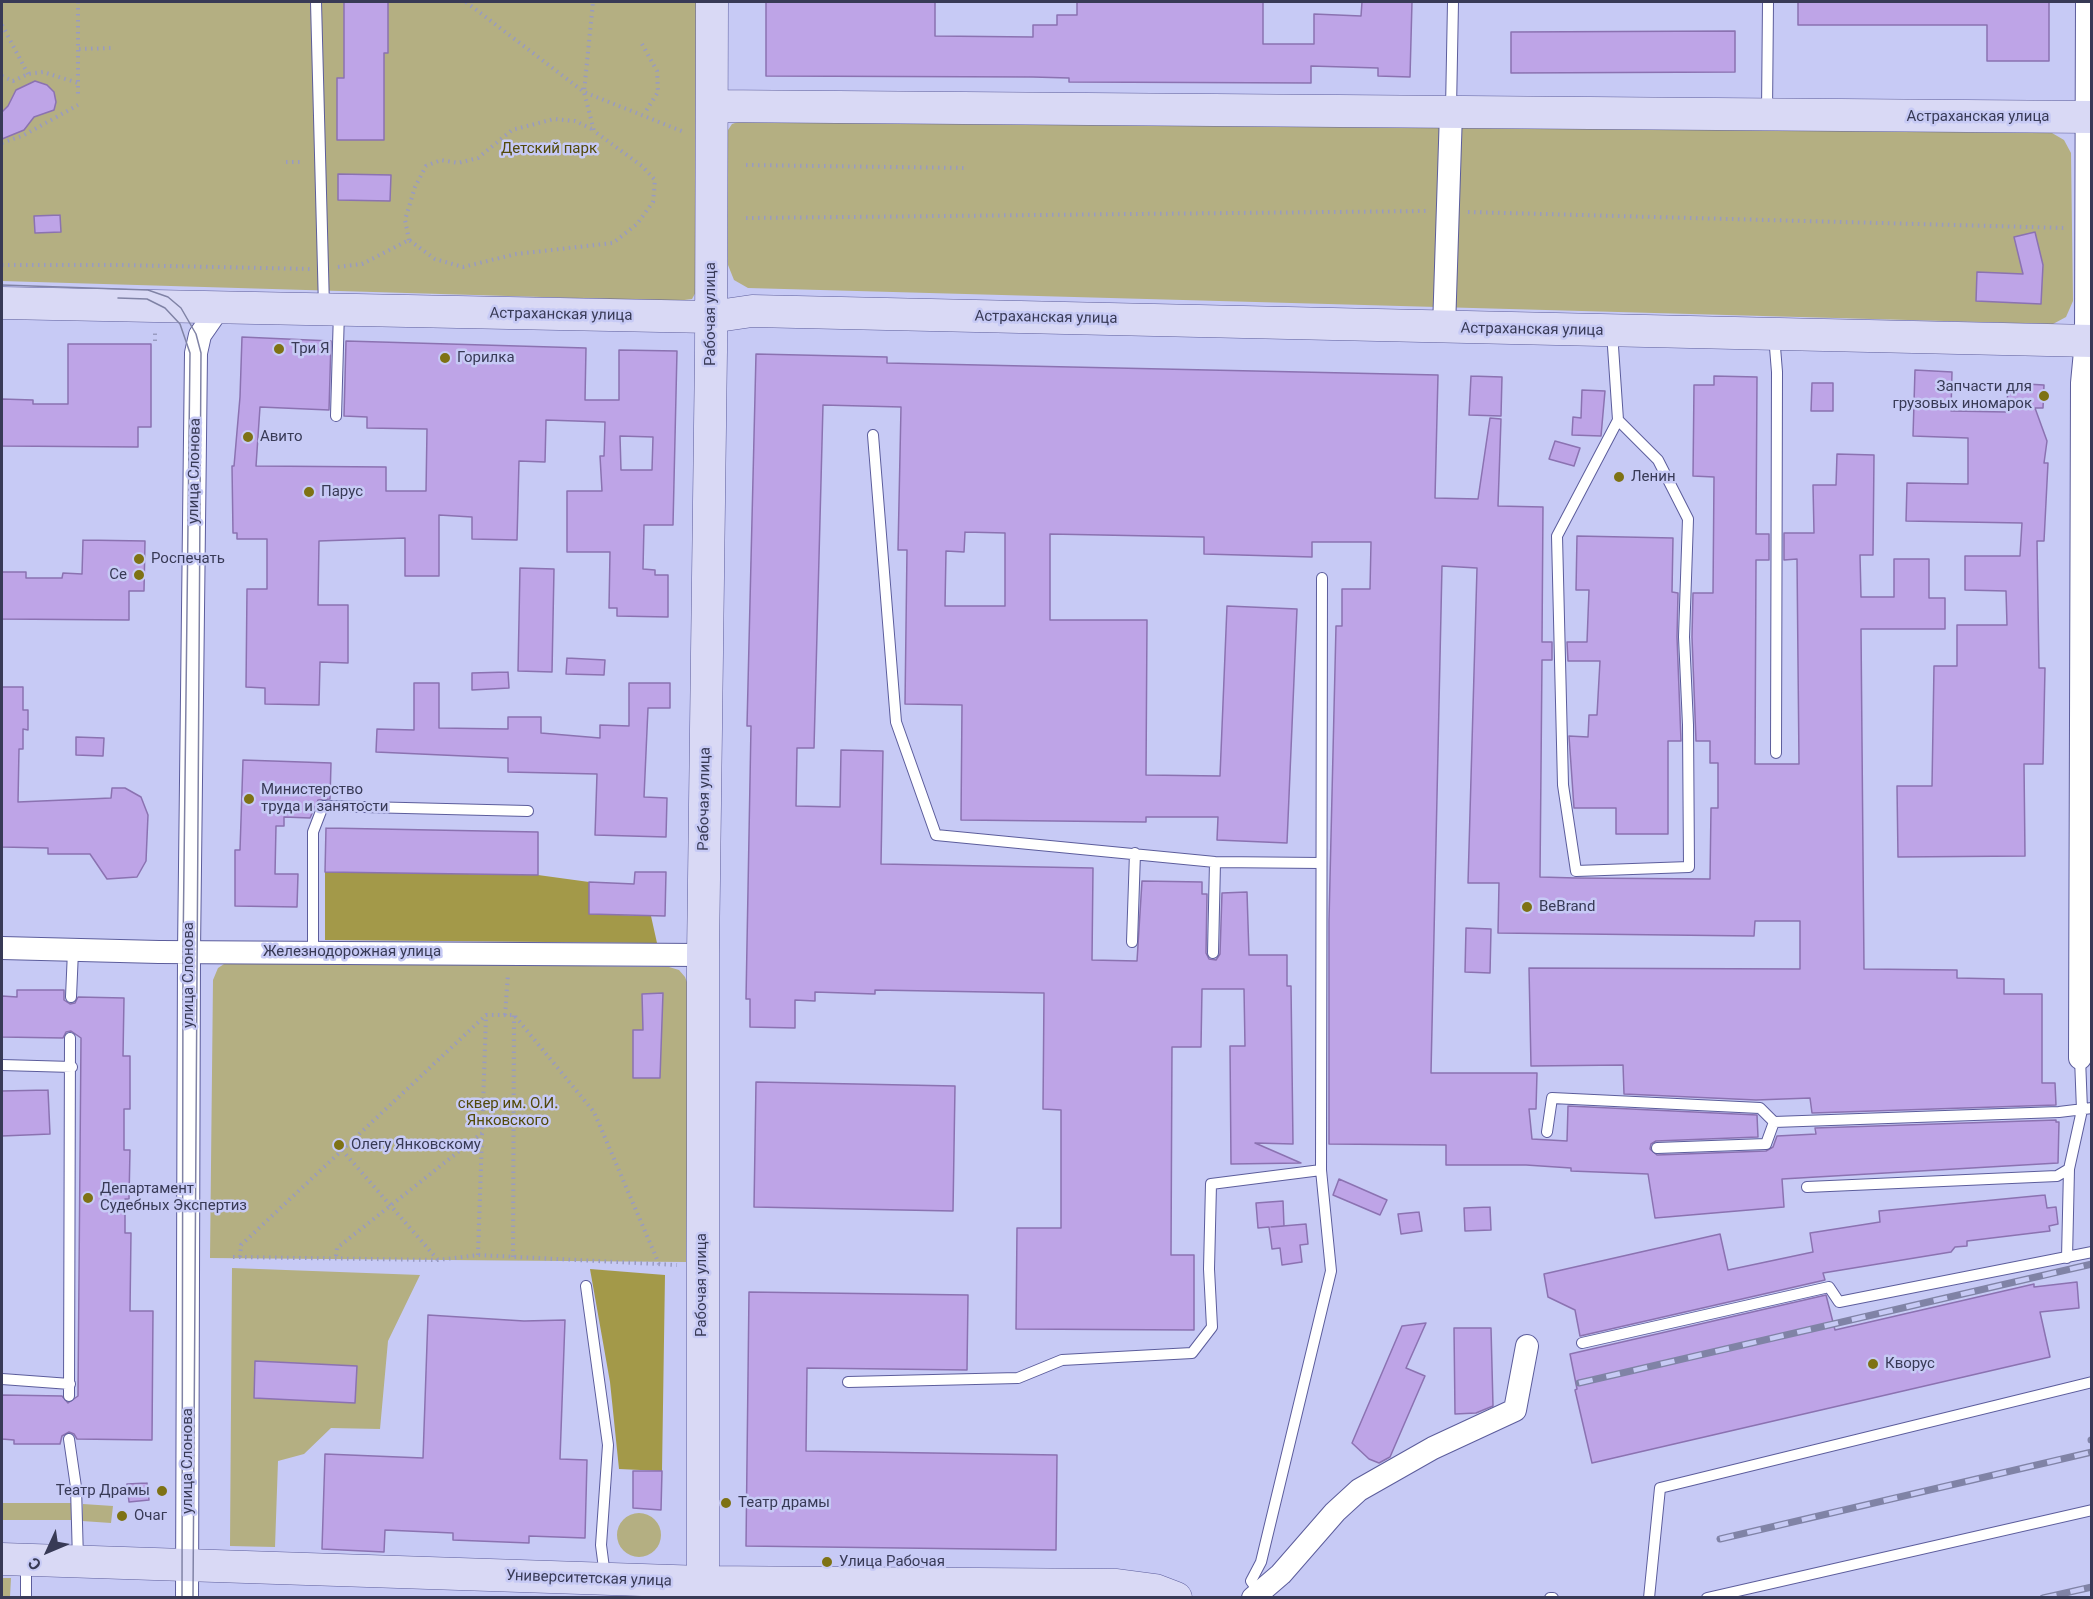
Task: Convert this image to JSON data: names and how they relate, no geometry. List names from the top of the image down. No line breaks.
{"streets":{"main road":["Астраханская улица","Рабочая улица","Университетская улица"],"street":["улица Слонова","Железнодорожная улица"]},"crossings":[["Астраханская улица","Рабочая улица"],["Астраханская улица","улица Слонова"],["Рабочая улица","Железнодорожная улица"],["Рабочая улица","Университетская улица"],["улица Слонова","Железнодорожная улица"],["улица Слонова","Университетская улица"]],"parks":["Детский парк","сквер им. О.И. Янковского"],"places":["Три Я","Горилка","Запчасти для грузовых иномарок","Авито","Ленин","Парус","Роспечать","Се","Министерство труда и занятости","BeBrand","Олегу Янковскому","Департамент Судебных Экспертиз","Кворус","Театр Драмы","Театр драмы","Очаг","Улица Рабочая"],"north":"bottom left"}
